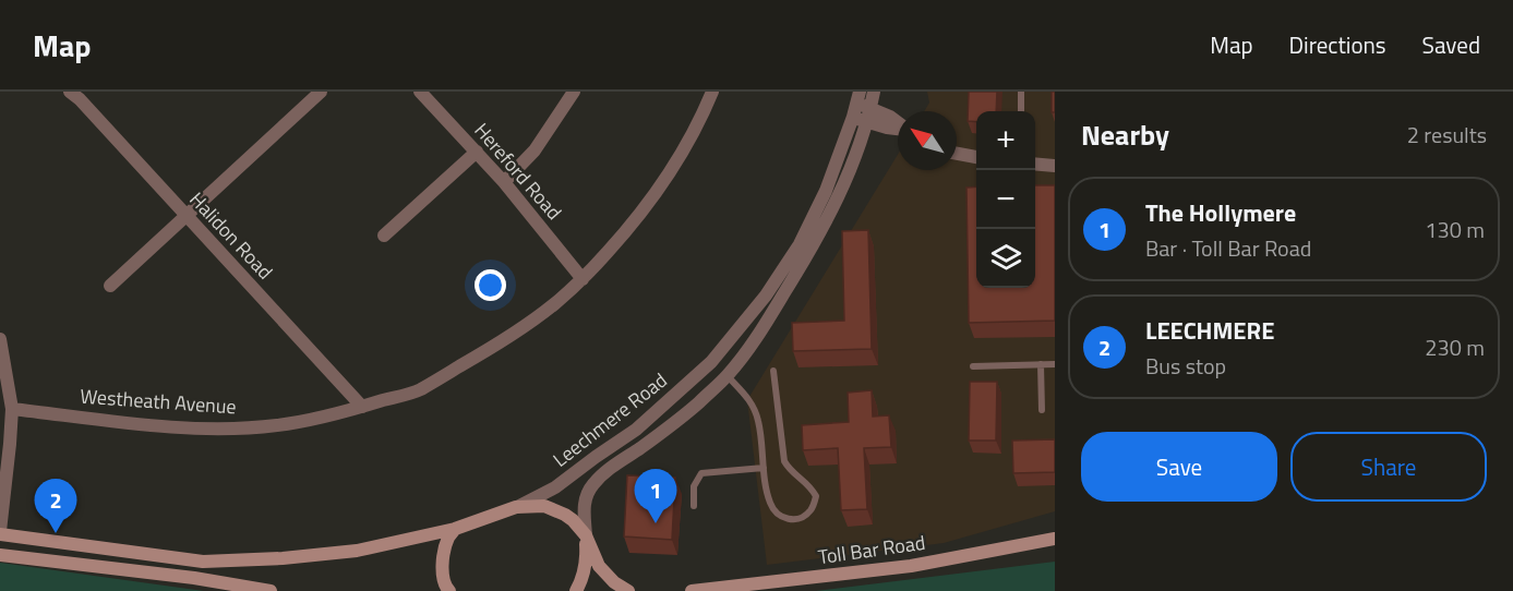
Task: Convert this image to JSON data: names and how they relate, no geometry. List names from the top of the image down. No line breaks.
{"streets":{"main road":["Leechmere Road","Toll Bar Road"],"street":["Hereford Road","Halidon Road","Westheath Avenue"]},"crossings":[["Hereford Road","Westheath Avenue"],["Halidon Road","Westheath Avenue"]],"north":"top left","page":{"header":"Map","nav":["Map","Directions","Saved"],"heading":["Nearby","2 results"],"map_buttons":["+","−"],"list":[{"mark":"1","name":"The Hollymere","note":"Bar · Toll Bar Road","value":"130 m"},{"mark":"2","name":"LEECHMERE","note":"Bus stop","value":"230 m"}],"buttons":["Save","Share"],"pins":["1","2"]}}
